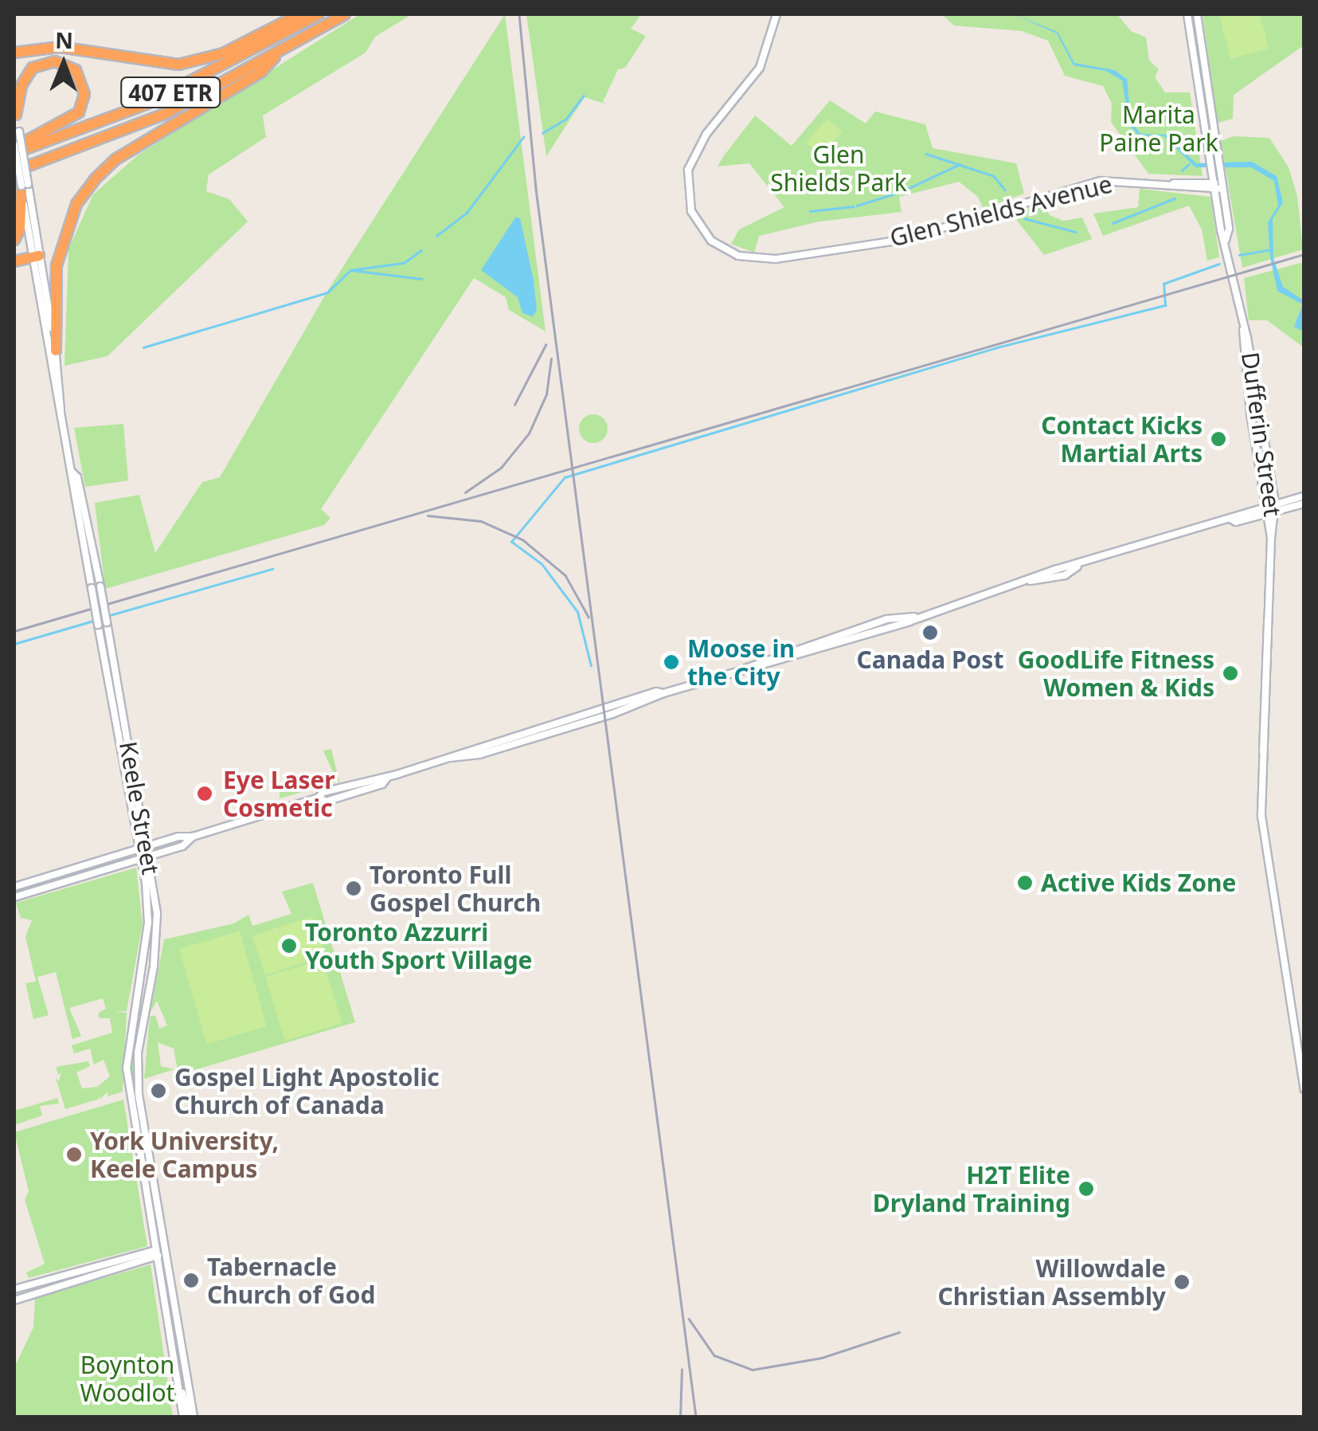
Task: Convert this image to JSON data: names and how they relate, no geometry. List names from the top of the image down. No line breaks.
{"streets":{"highway":["407 ETR"],"main road":["Glen Shields Avenue","Dufferin Street","Keele Street"]},"crossings":[["407 ETR","Keele Street"],["Glen Shields Avenue","Dufferin Street"]],"parks":["Marita Paine Park","Glen Shields Park","Boynton Woodlot"],"places":["Contact Kicks Martial Arts","Canada Post","Moose in the City","GoodLife Fitness Women & Kids","Eye Laser Cosmetic","Active Kids Zone","Toronto Full Gospel Church","Toronto Azzurri Youth Sport Village","Gospel Light Apostolic Church of Canada","York University, Keele Campus","H2T Elite Dryland Training","Tabernacle Church of God","Willowdale Christian Assembly"],"north":"top"}
